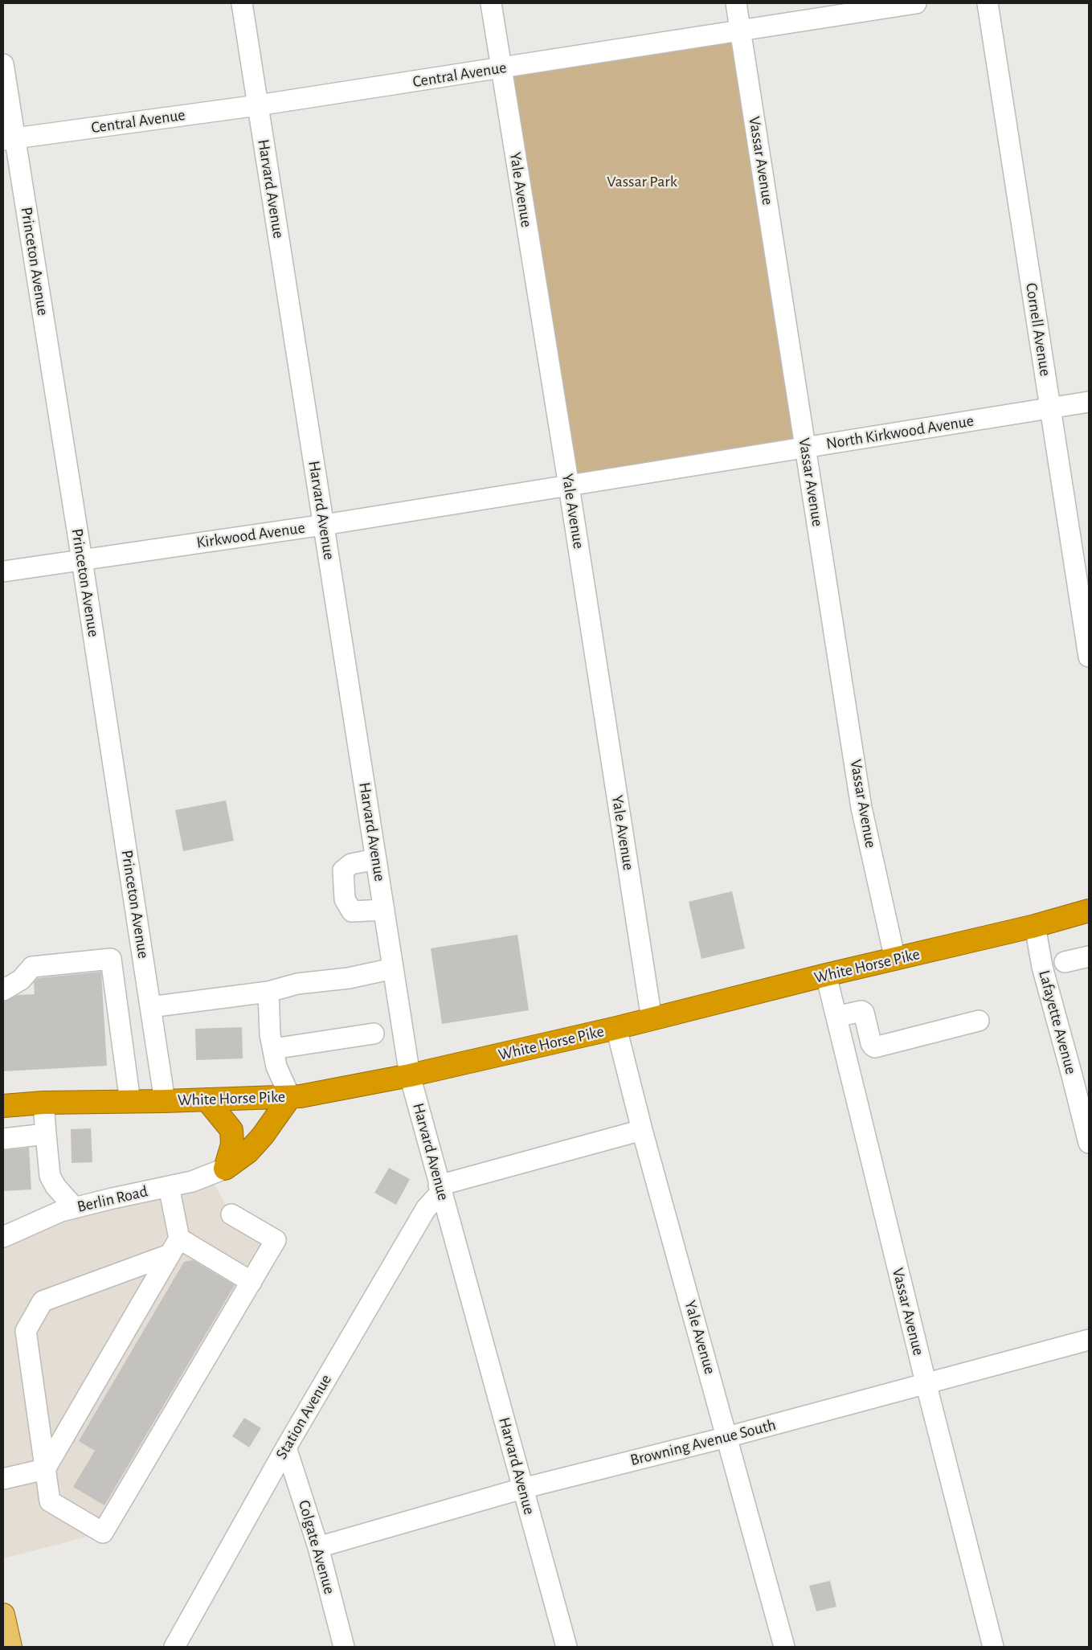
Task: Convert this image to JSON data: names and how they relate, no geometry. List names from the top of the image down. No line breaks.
{"streets":{"highway":["White Horse Pike"],"street":["Central Avenue","Vassar Avenue","Harvard Avenue","Yale Avenue","Princeton Avenue","Cornell Avenue","North Kirkwood Avenue","Kirkwood Avenue","Lafayette Avenue","Berlin Road","Station Avenue","Browning Avenue South","Colgate Avenue"]},"crossings":[["Central Avenue","Vassar Avenue"],["Central Avenue","Harvard Avenue"],["Central Avenue","Yale Avenue"],["Central Avenue","Princeton Avenue"],["Vassar Avenue","North Kirkwood Avenue"],["Vassar Avenue","White Horse Pike"],["Vassar Avenue","Browning Avenue South"],["Harvard Avenue","Kirkwood Avenue"],["Harvard Avenue","White Horse Pike"],["Harvard Avenue","Station Avenue"],["Harvard Avenue","Browning Avenue South"],["Yale Avenue","North Kirkwood Avenue"],["Yale Avenue","Kirkwood Avenue"],["Yale Avenue","White Horse Pike"],["Yale Avenue","Browning Avenue South"],["Princeton Avenue","Kirkwood Avenue"],["Princeton Avenue","White Horse Pike"],["Cornell Avenue","North Kirkwood Avenue"],["North Kirkwood Avenue","Kirkwood Avenue"],["White Horse Pike","Lafayette Avenue"],["Station Avenue","Colgate Avenue"],["Browning Avenue South","Colgate Avenue"]],"parks":["Vassar Park"]}
